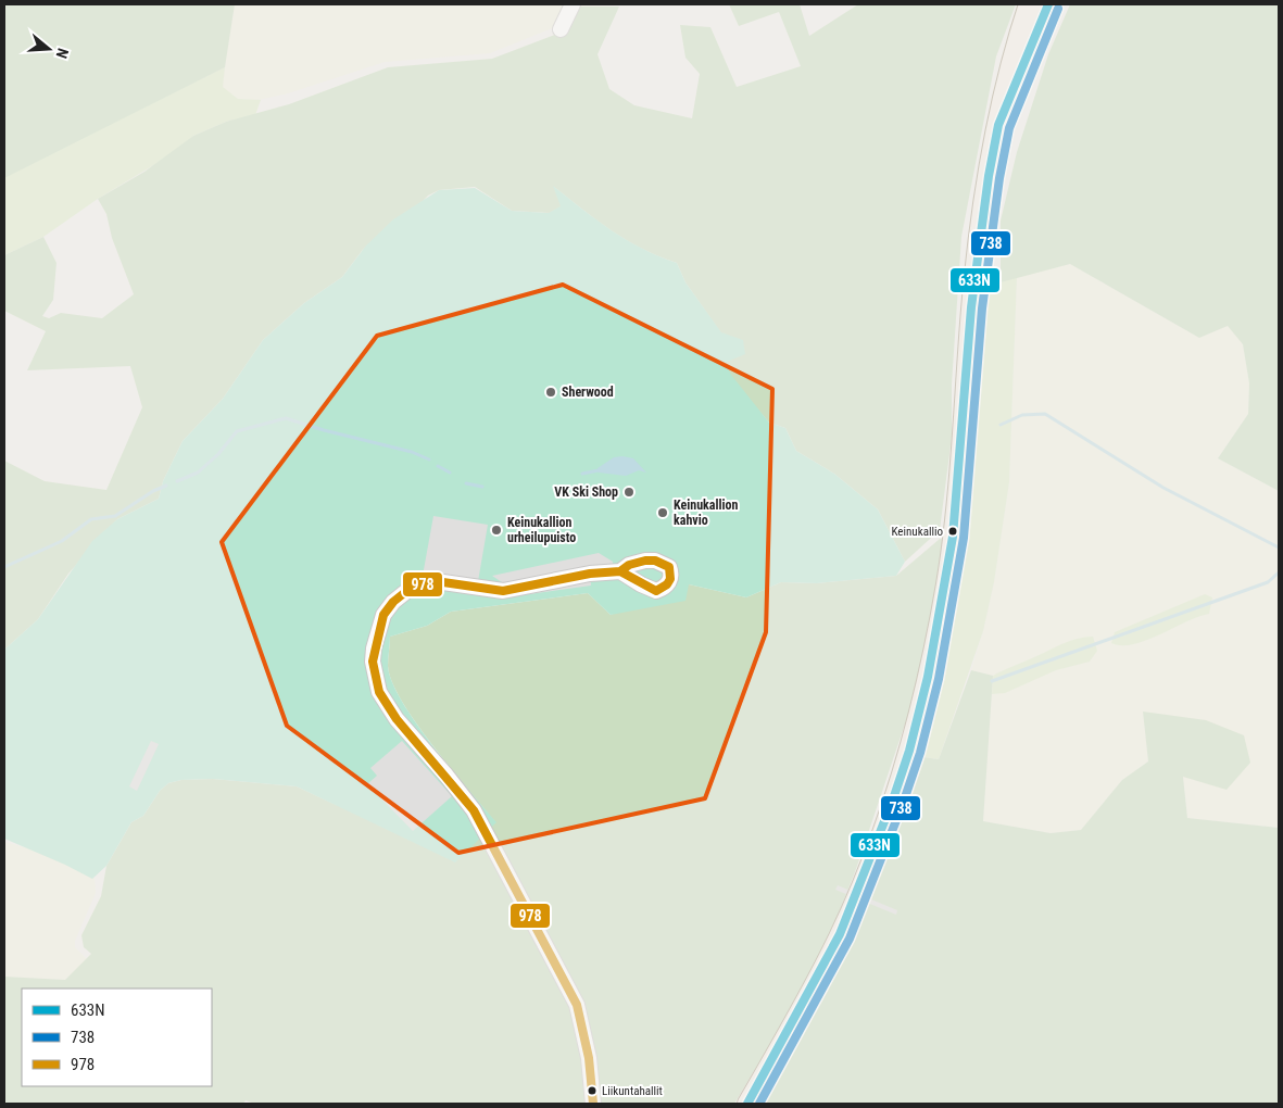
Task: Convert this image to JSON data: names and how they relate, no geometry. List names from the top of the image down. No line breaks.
{"places":["Sherwood","VK Ski Shop","Keinukallion kahvio","Keinukallion urheilupuisto","Keinukallio","Liikuntahallit"],"lines":["transit line 633N","transit line 738","transit line 978"],"legend":["633N","738","978"],"north":"right"}
